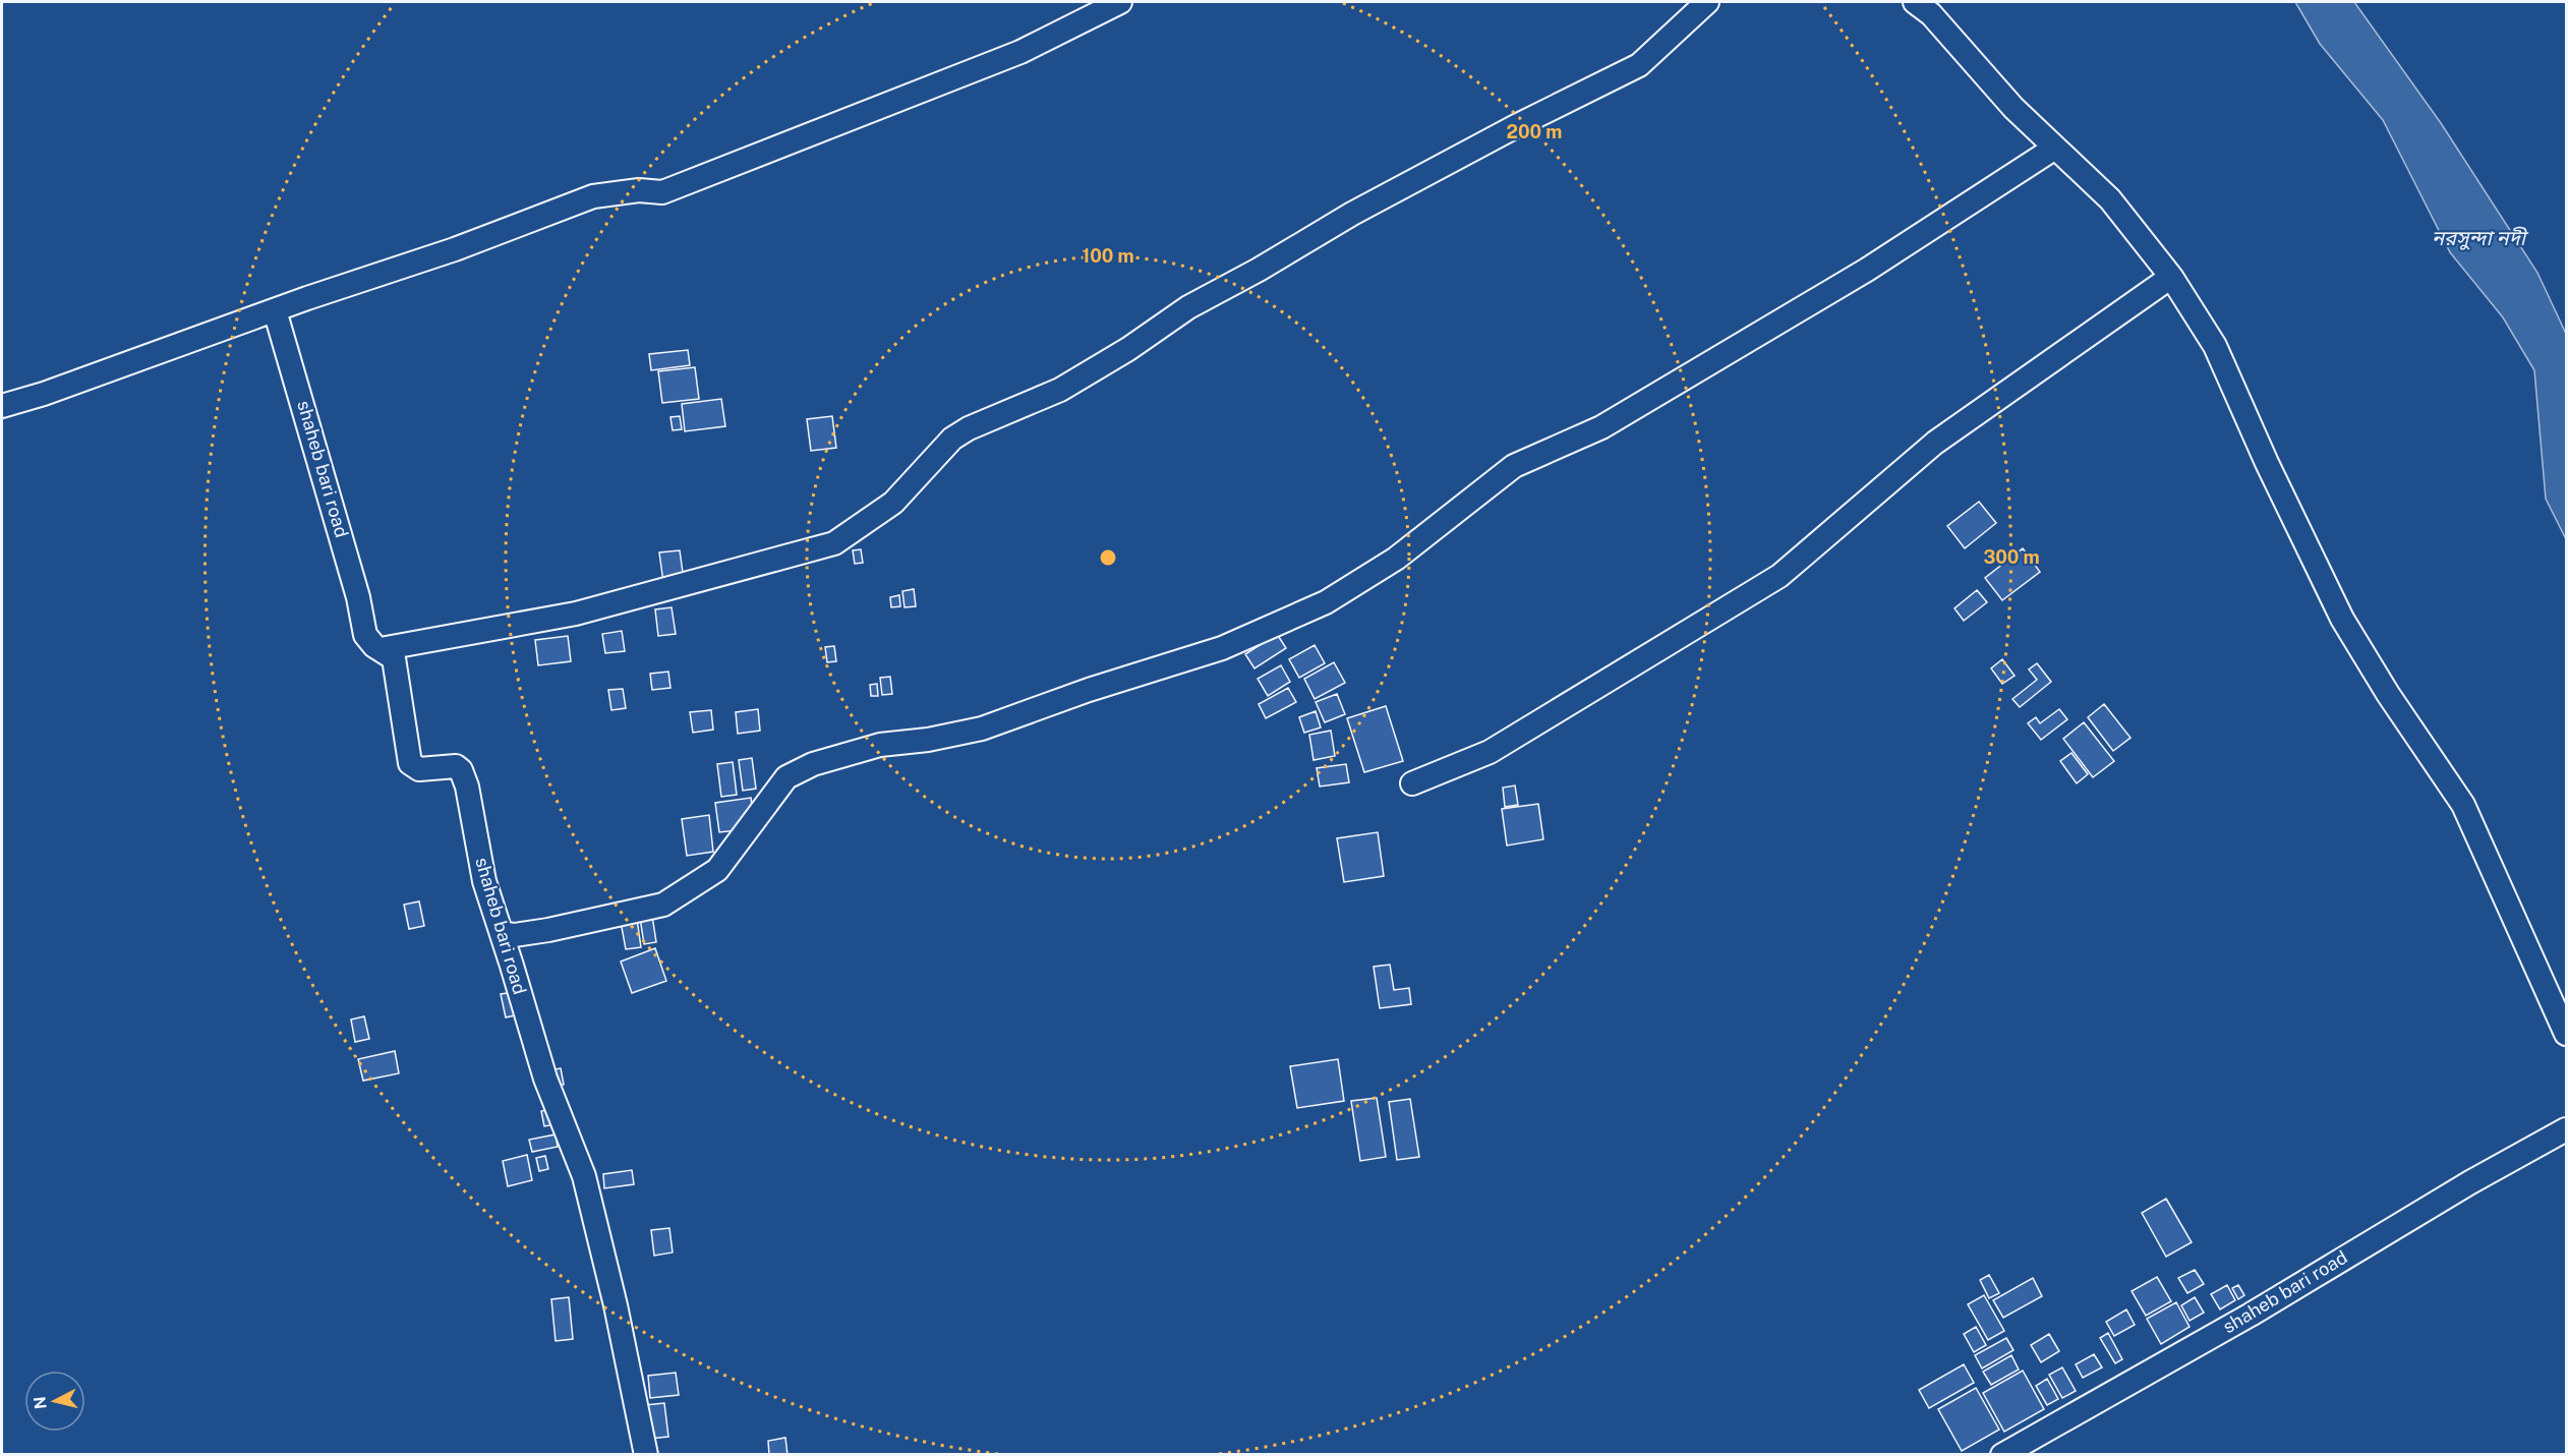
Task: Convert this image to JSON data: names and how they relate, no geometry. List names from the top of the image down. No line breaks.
{"streets":{"street":["shaheb bari road"]},"water":["নরসুন্দা নদী"],"north":"left","rings":["200 m","100 m","300 m"]}
